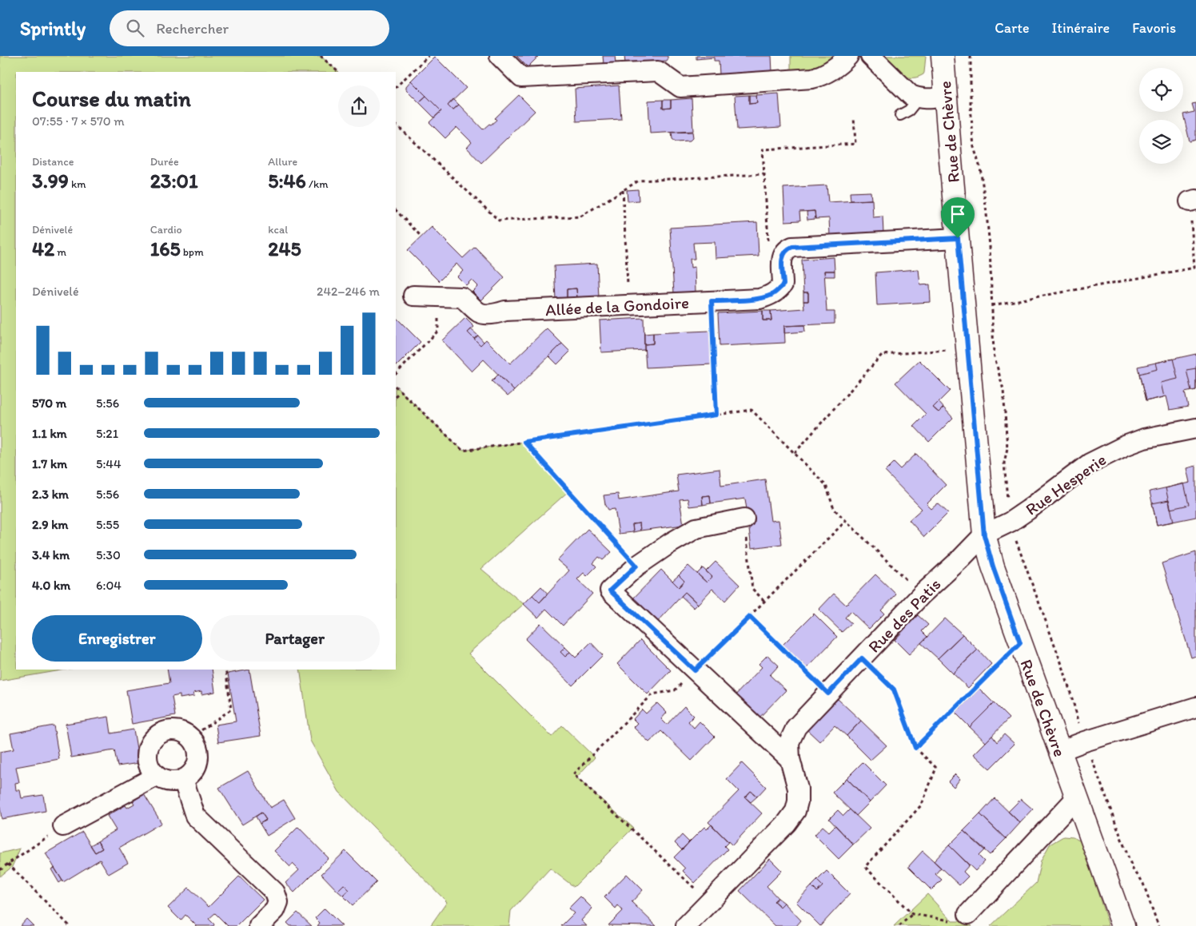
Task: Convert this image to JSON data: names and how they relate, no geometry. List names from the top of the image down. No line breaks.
{"streets":{"street":["Rue de Chèvre","Allée de la Gondoire","Rue Hesperie","Rue des Patis"]},"crossings":[["Rue de Chèvre","Rue Hesperie"],["Rue de Chèvre","Rue des Patis"],["Rue Hesperie","Rue des Patis"]],"page":{"header":"Sprintly","search":"Rechercher","nav":["Carte","Itinéraire","Favoris"],"heading":["Course du matin","07:55 · 7 × 570 m"],"stats":[["Distance","3.99 km"],["Durée","23:01"],["Allure","5:46 /km"],["Dénivelé","42 m"],["Cardio","165 bpm"],["kcal","245"]],"chart":["Dénivelé","242–246 m"],"list":[{"name":"570 m","note":"5:56"},{"name":"1.1 km","note":"5:21"},{"name":"1.7 km","note":"5:44"},{"name":"2.3 km","note":"5:56"},{"name":"2.9 km","note":"5:55"},{"name":"3.4 km","note":"5:30"},{"name":"4.0 km","note":"6:04"}],"buttons":["Enregistrer","Partager"]}}
